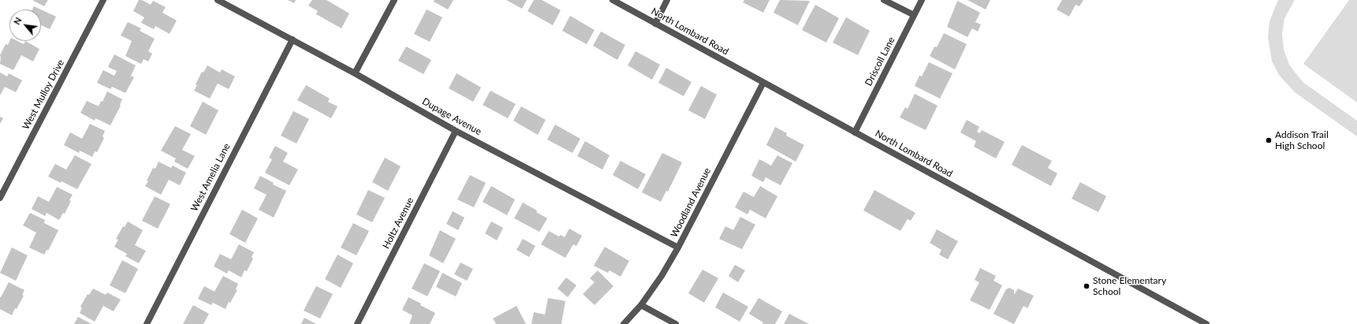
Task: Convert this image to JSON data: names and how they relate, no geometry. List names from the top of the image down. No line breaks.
{"streets":{"street":["North Lombard Road","Driscoll Lane","West Mulloy Drive","Dupage Avenue","West Amelia Lane","Woodland Avenue","Holtz Avenue"]},"crossings":[["North Lombard Road","Driscoll Lane"],["North Lombard Road","Woodland Avenue"],["Dupage Avenue","West Amelia Lane"],["Dupage Avenue","Woodland Avenue"],["Dupage Avenue","Holtz Avenue"]],"places":["Addison Trail High School","Stone Elementary School"],"north":"top left"}
